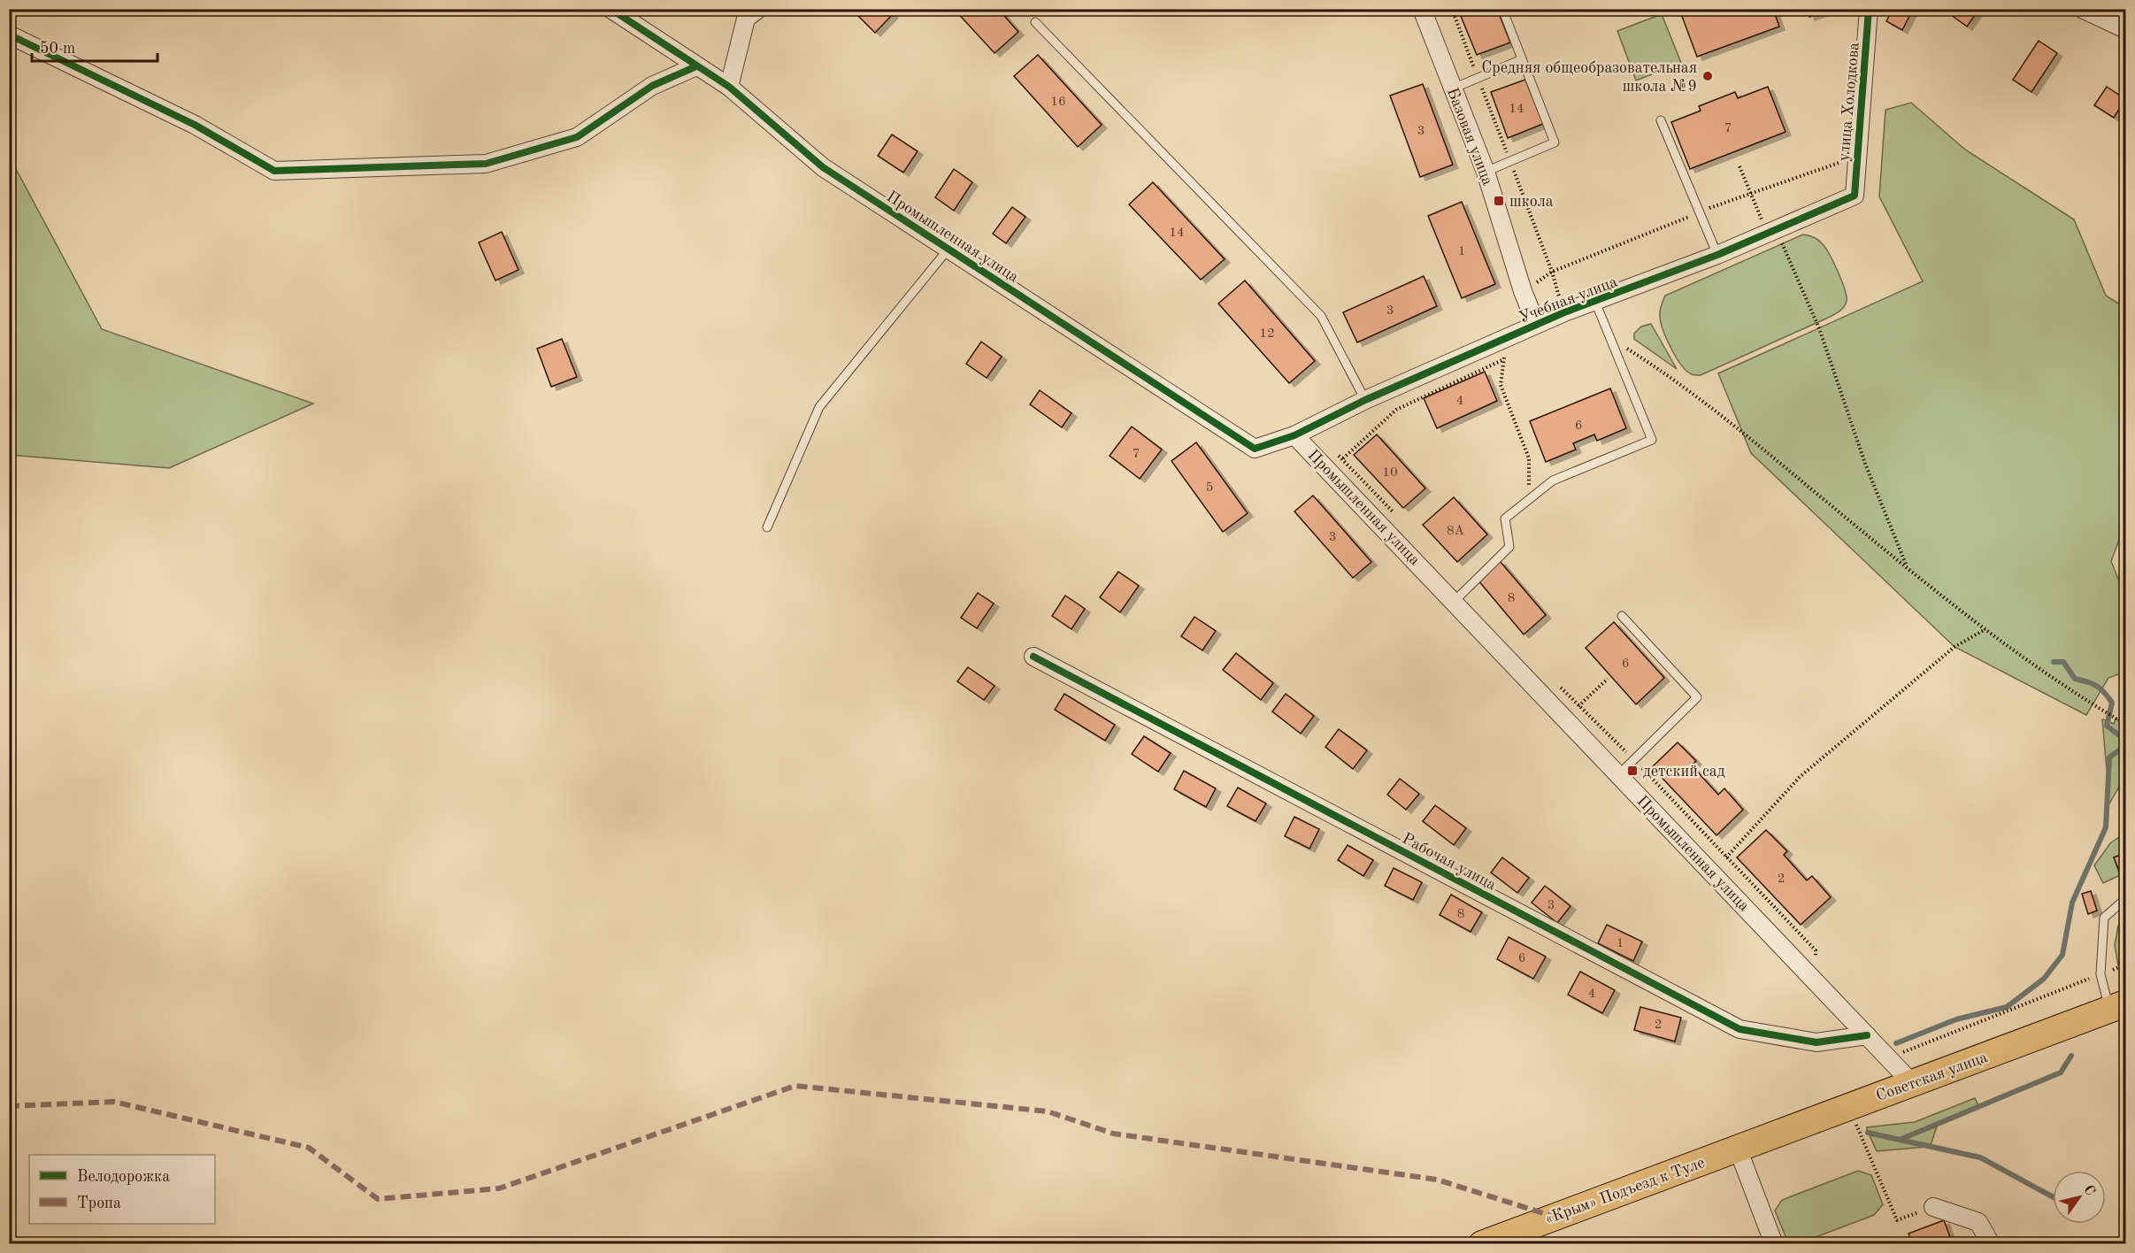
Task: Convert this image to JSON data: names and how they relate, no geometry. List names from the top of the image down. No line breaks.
{"streets":{"main road":["Советская улица","«Крым» Подъезд к Туле"],"street":["улица Холодкова","Базовая улица","Промышленная улица","Учебная улица","Рабочая улица"]},"crossings":[["улица Холодкова","Учебная улица"],["Базовая улица","Учебная улица"],["Промышленная улица","Учебная улица"],["Промышленная улица","Рабочая улица"],["Промышленная улица","Советская улица"],["Советская улица","«Крым» Подъезд к Туле"]],"places":{"other":["Средняя общеобразовательная школа №9"],"transit":["школа","детский сад"]},"house_numbers":["16","14","7","3","14","1","3","12","4","6","7","10","5","8А","3","8","6","2","3","8","1","6","4","2"],"legend":["Велодорожка","Тропа"],"scale_bar":"50 m","north":"top right"}
